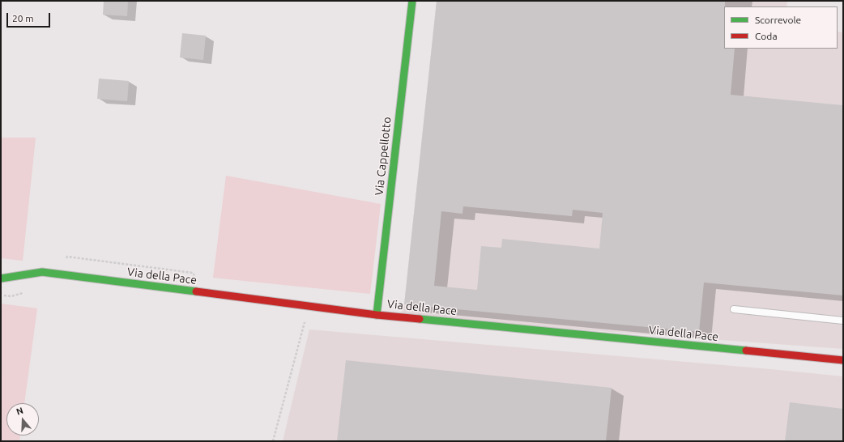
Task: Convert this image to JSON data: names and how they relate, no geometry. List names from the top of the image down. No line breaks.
{"streets":{"street":["Via Cappellotto","Via della Pace"]},"crossings":[["Via Cappellotto","Via della Pace"]],"legend":["Scorrevole","Coda"],"scale_bar":"20 m","north":"top"}
